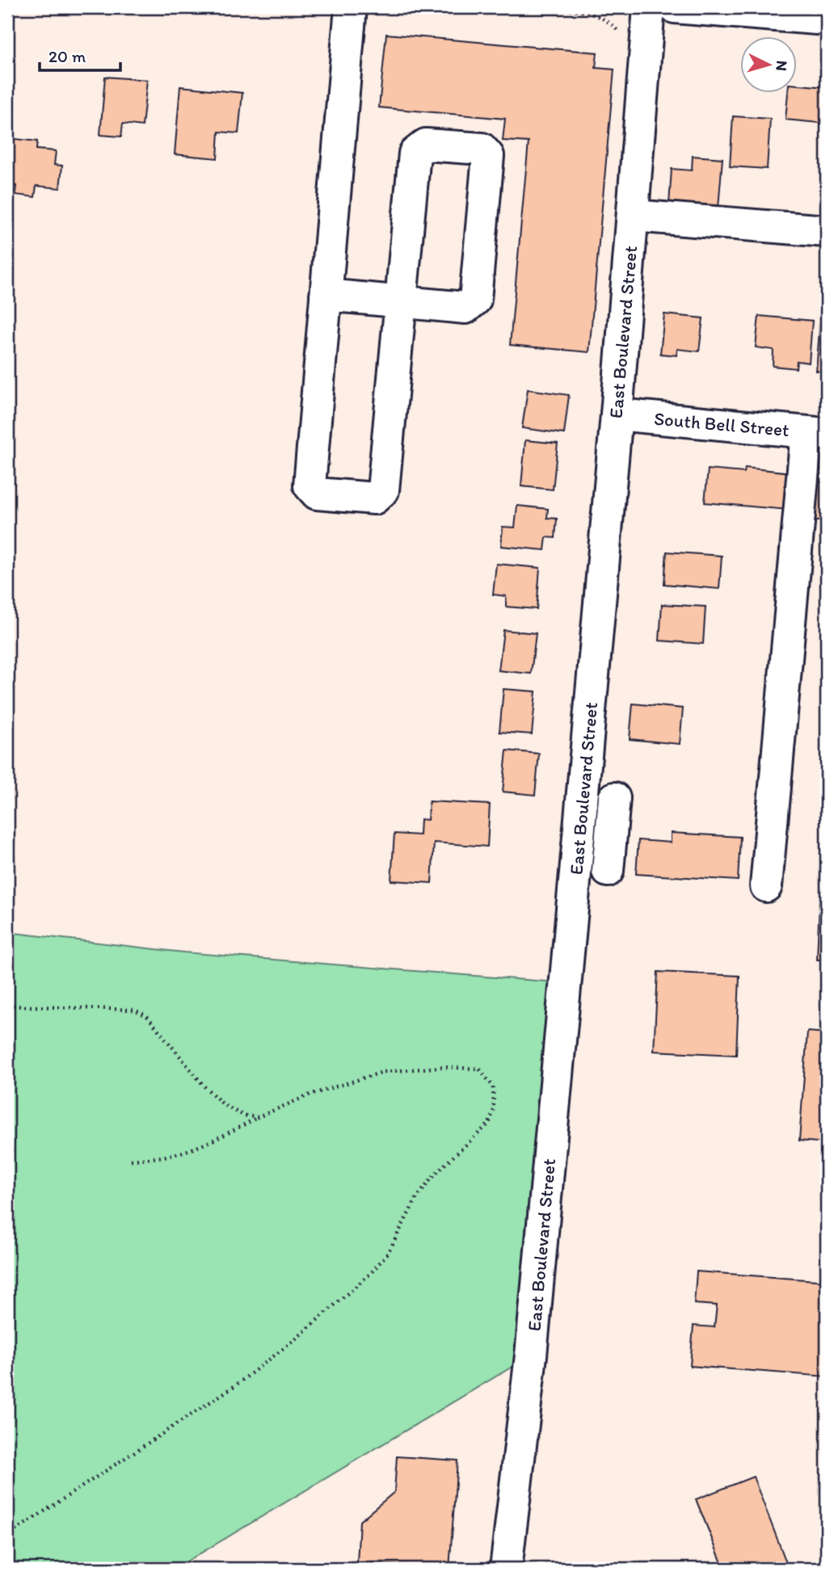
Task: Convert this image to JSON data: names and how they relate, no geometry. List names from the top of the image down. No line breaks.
{"streets":{"main road":["East Boulevard Street","South Bell Street"]},"crossings":[["East Boulevard Street","South Bell Street"]],"scale_bar":"20 m","north":"right"}
